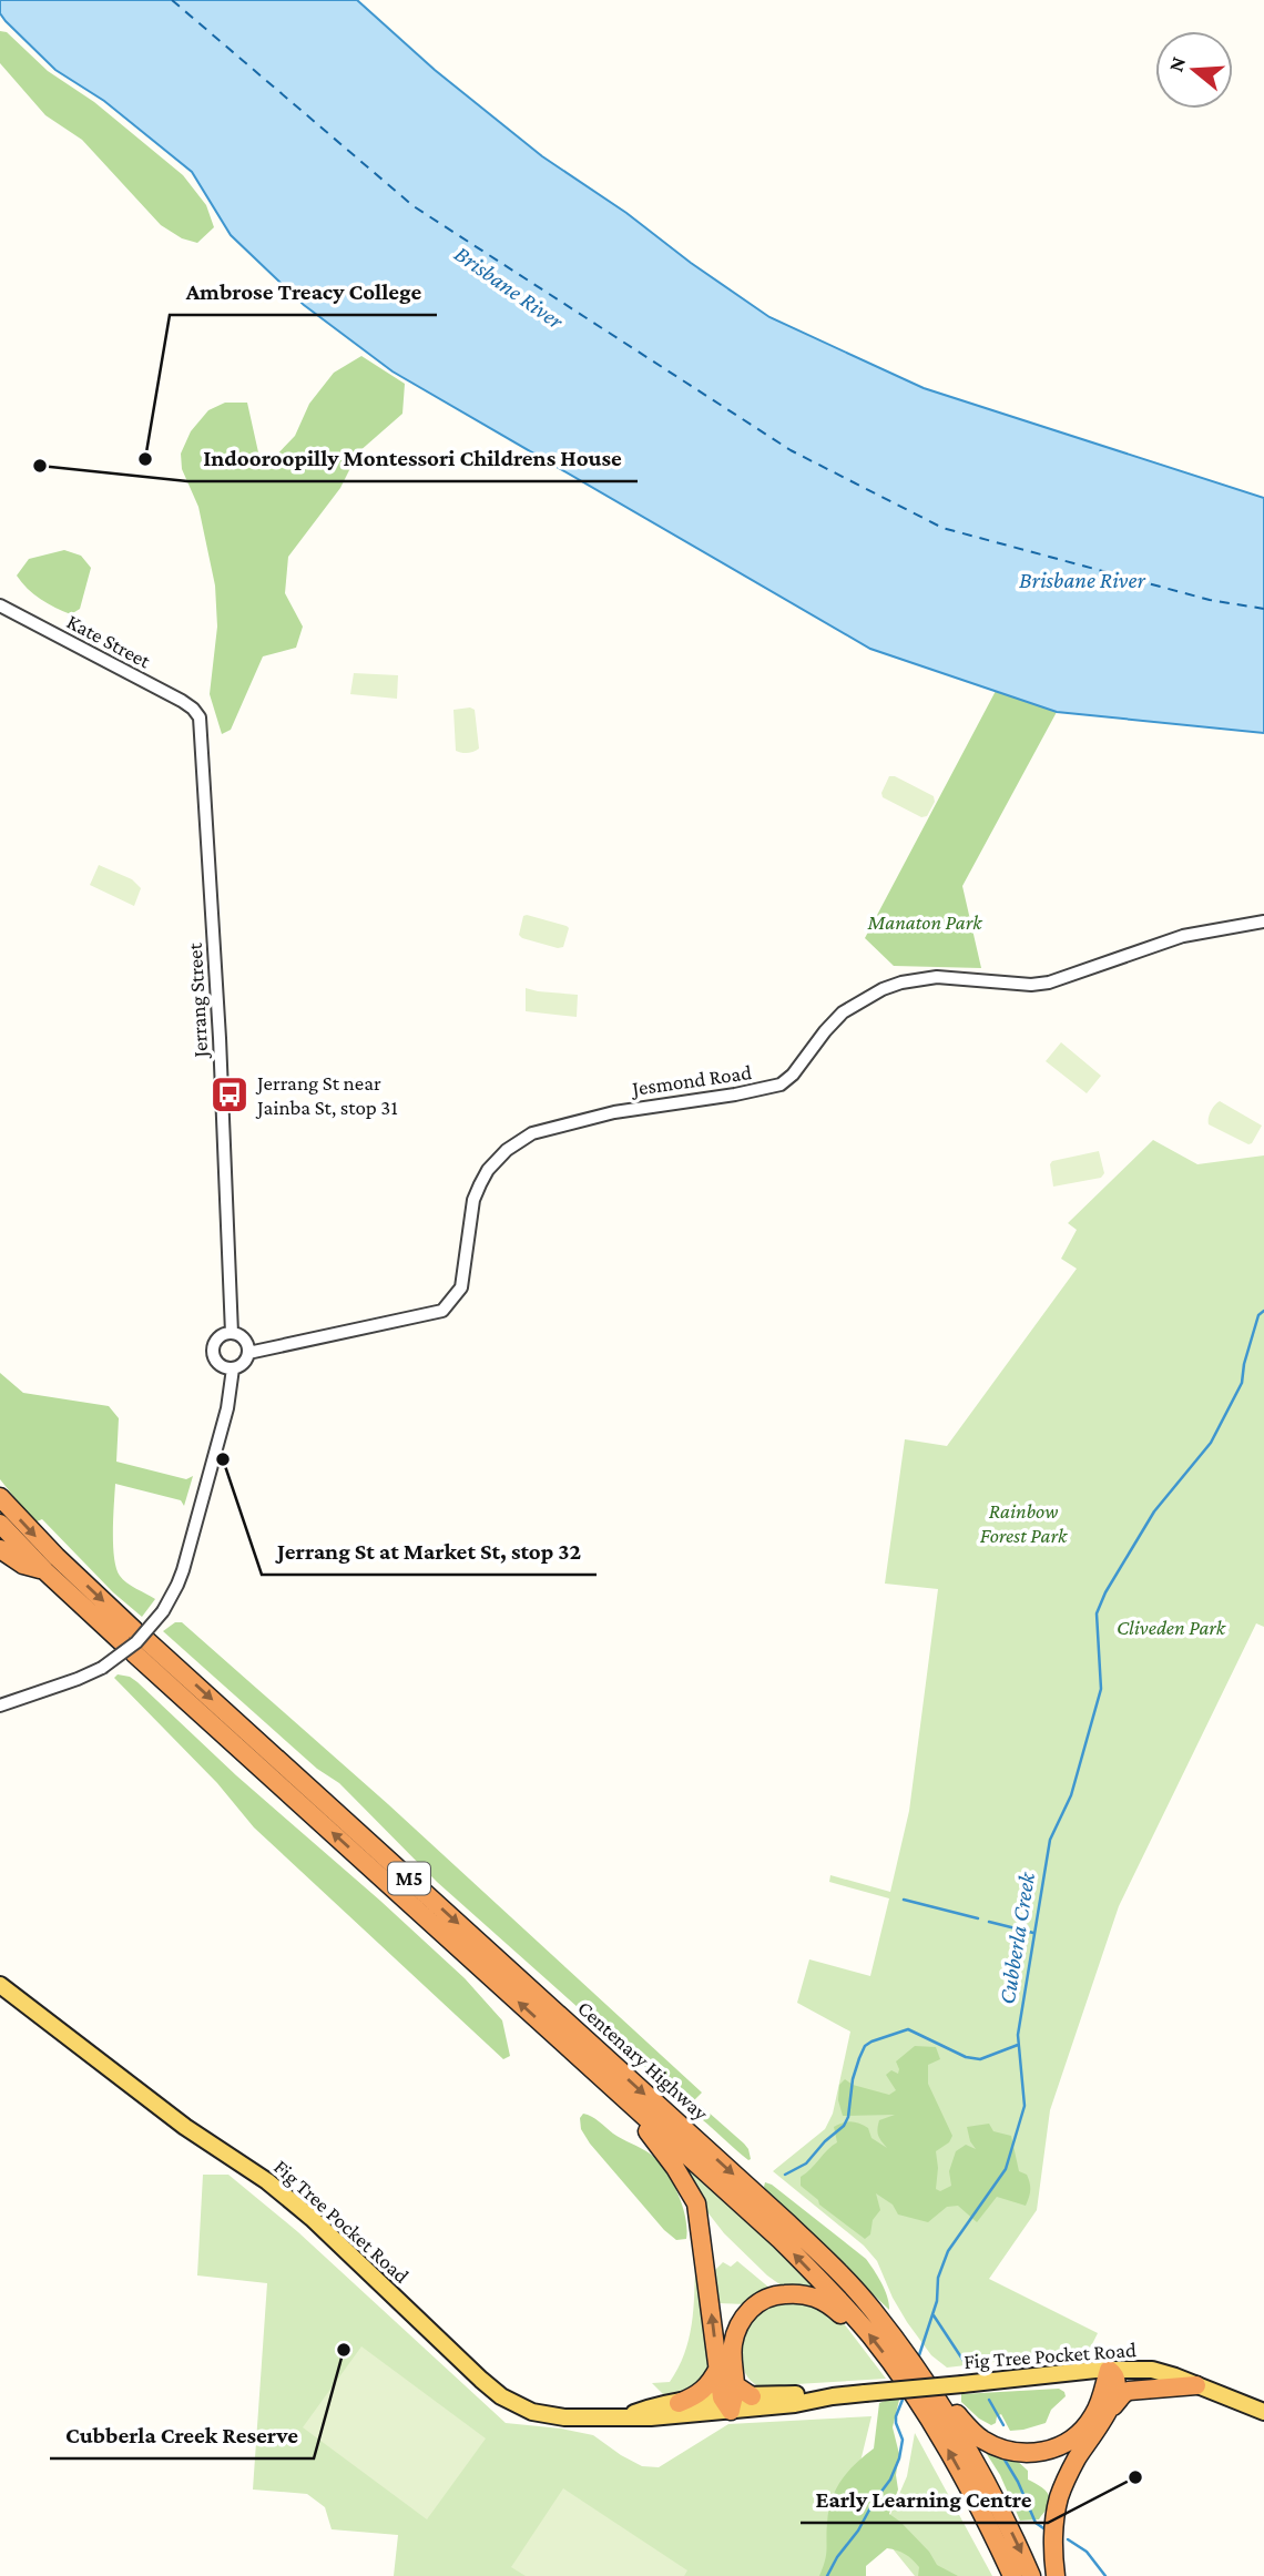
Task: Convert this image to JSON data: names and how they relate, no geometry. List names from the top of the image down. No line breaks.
{"streets":{"highway":["M5","Centenary Highway"],"main road":["Fig Tree Pocket Road"],"street":["Kate Street","Jerrang Street","Jesmond Road"]},"crossings":[["Kate Street","Jerrang Street"],["Jerrang Street","Jesmond Road"],["M5","Centenary Highway"]],"water":["Brisbane River","Cubberla Creek"],"parks":["Manaton Park","Rainbow Forest Park","Cliveden Park"],"places":{"other":["Ambrose Treacy College","Indooroopilly Montessori Childrens House","Jerrang St at Market St, stop 32","Cubberla Creek Reserve","Early Learning Centre"],"bus stop":["Jerrang St near Jainba St, stop 31"]},"north":"left"}
